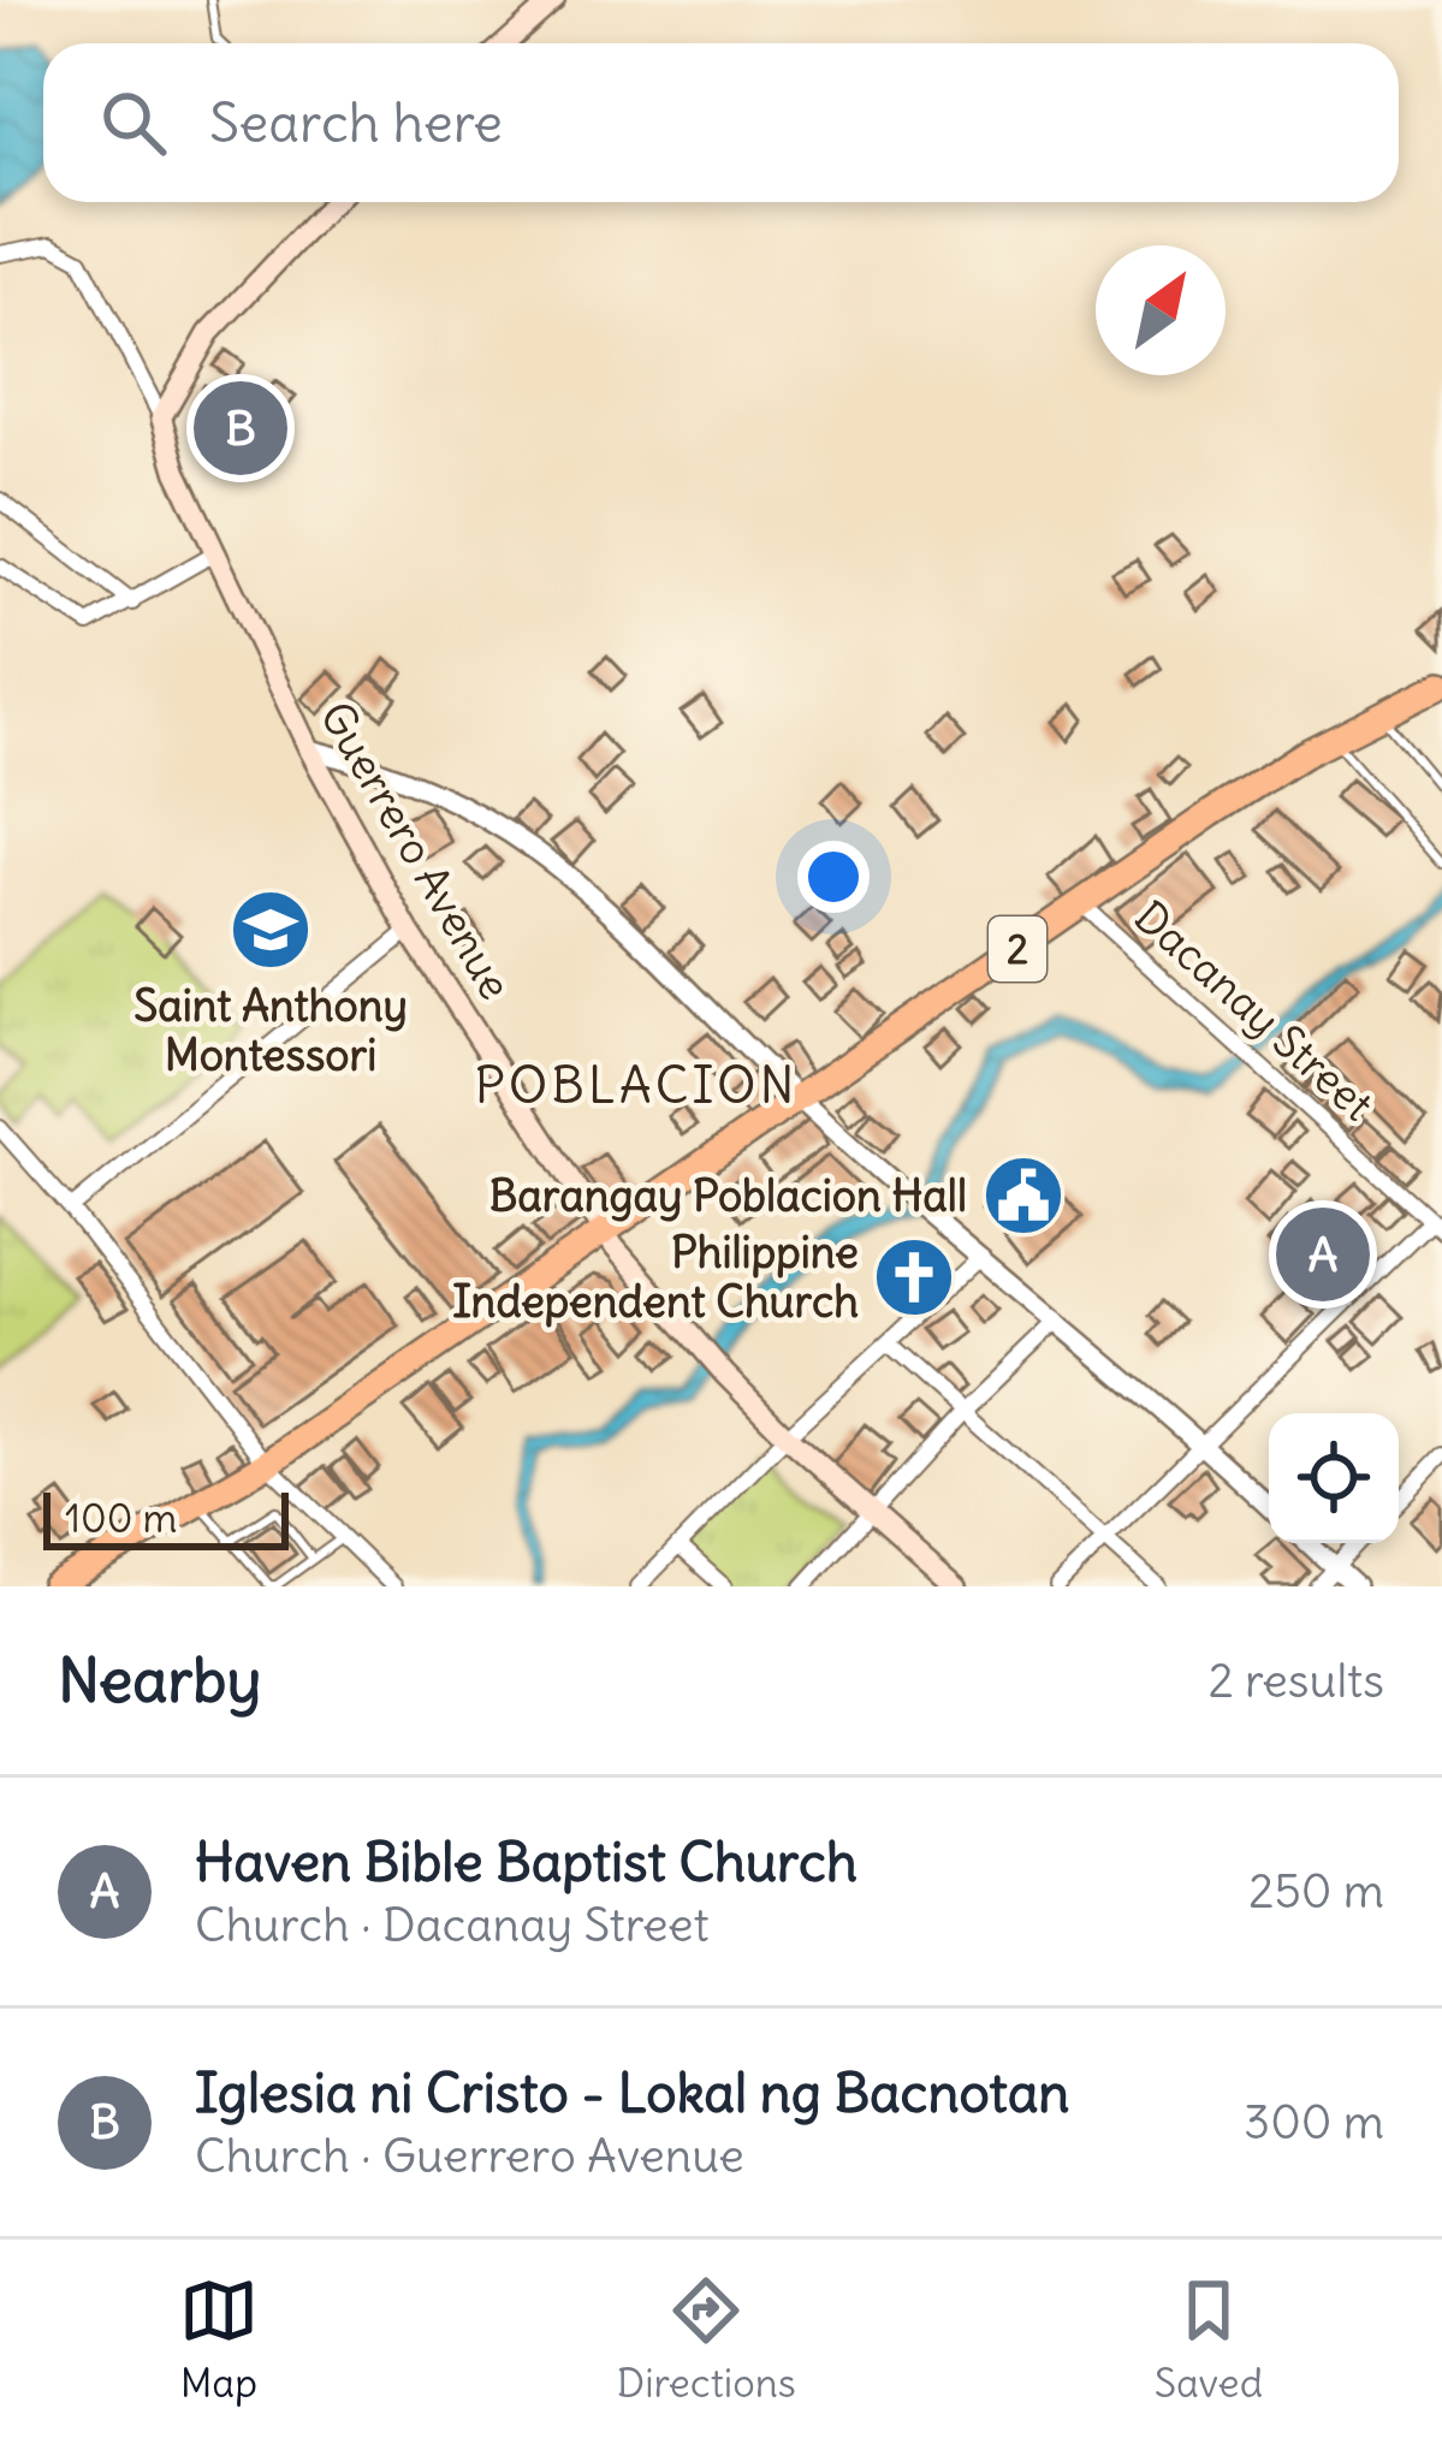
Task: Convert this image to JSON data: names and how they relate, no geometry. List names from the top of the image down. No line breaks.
{"streets":{"highway":["2"],"main road":["Guerrero Avenue"],"street":["Dacanay Street"]},"crossings":[["Guerrero Avenue","2"],["2","Dacanay Street"]],"districts":["POBLACION"],"places":{"school or university":["Saint Anthony Montessori"],"public building":["Barangay Poblacion Hall"],"church":["Philippine Independent Church"]},"scale_bar":"100 m","north":"top right","page":{"search":"Search here","pins":["B","A"],"scale":"100 m","heading":["Nearby","2 results"],"list":[{"mark":"A","name":"Haven Bible Baptist Church","note":"Church · Dacanay Street","value":"250 m"},{"mark":"B","name":"Iglesia ni Cristo - Lokal ng Bacnotan","note":"Church · Guerrero Avenue","value":"300 m"}],"nav":["Map","Directions","Saved"]}}
